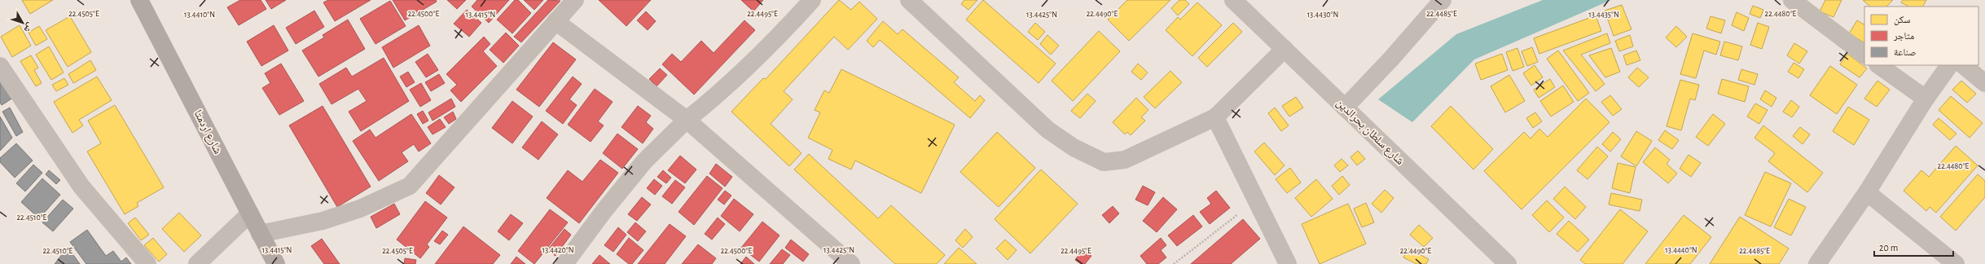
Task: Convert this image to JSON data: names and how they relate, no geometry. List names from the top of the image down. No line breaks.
{"streets":{"main road":["شارع اردمتا"],"street":["شارع سلطان بحرالدين"]},"legend":["سكن","متاجر","صناعة"],"scale_bar":"20 m","north":"bottom right","coordinates":["22.4480°E","22.4505°E","22.4500°E","22.4495°E","22.4490°E","22.4485°E","13.4410°N","13.4415°N","13.4425°N","13.4430°N","13.4435°N","22.4510°E","13.4420°N","13.4440°N"]}
